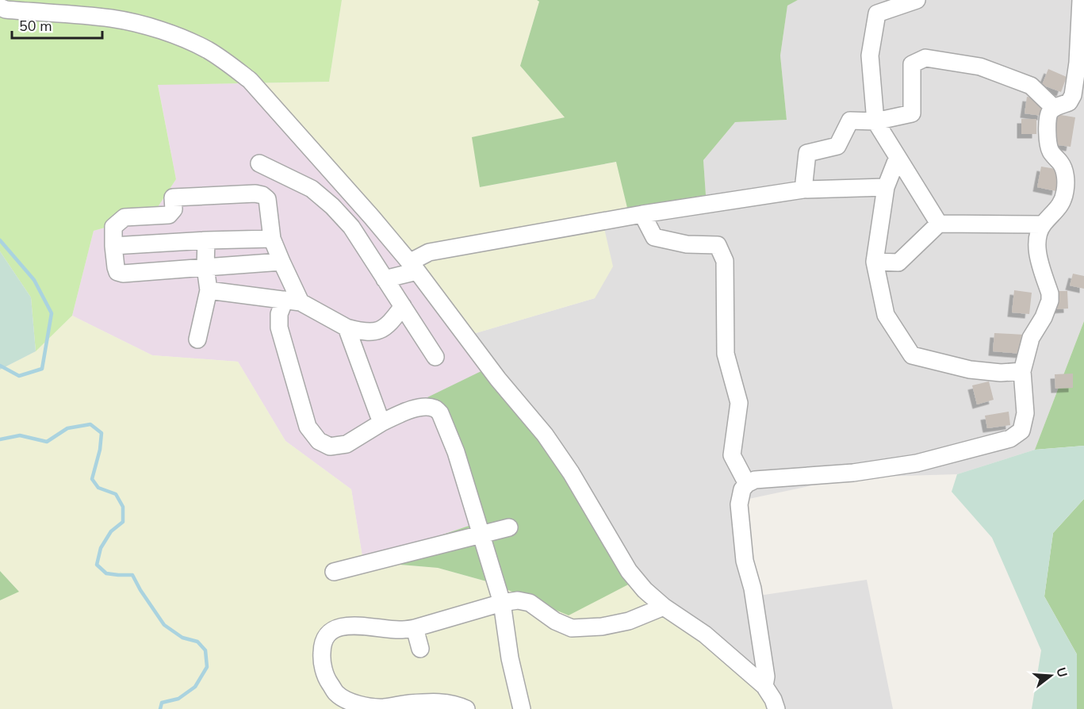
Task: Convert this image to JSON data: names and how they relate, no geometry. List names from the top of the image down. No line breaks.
{"scale_bar":"50 m","north":"right"}
